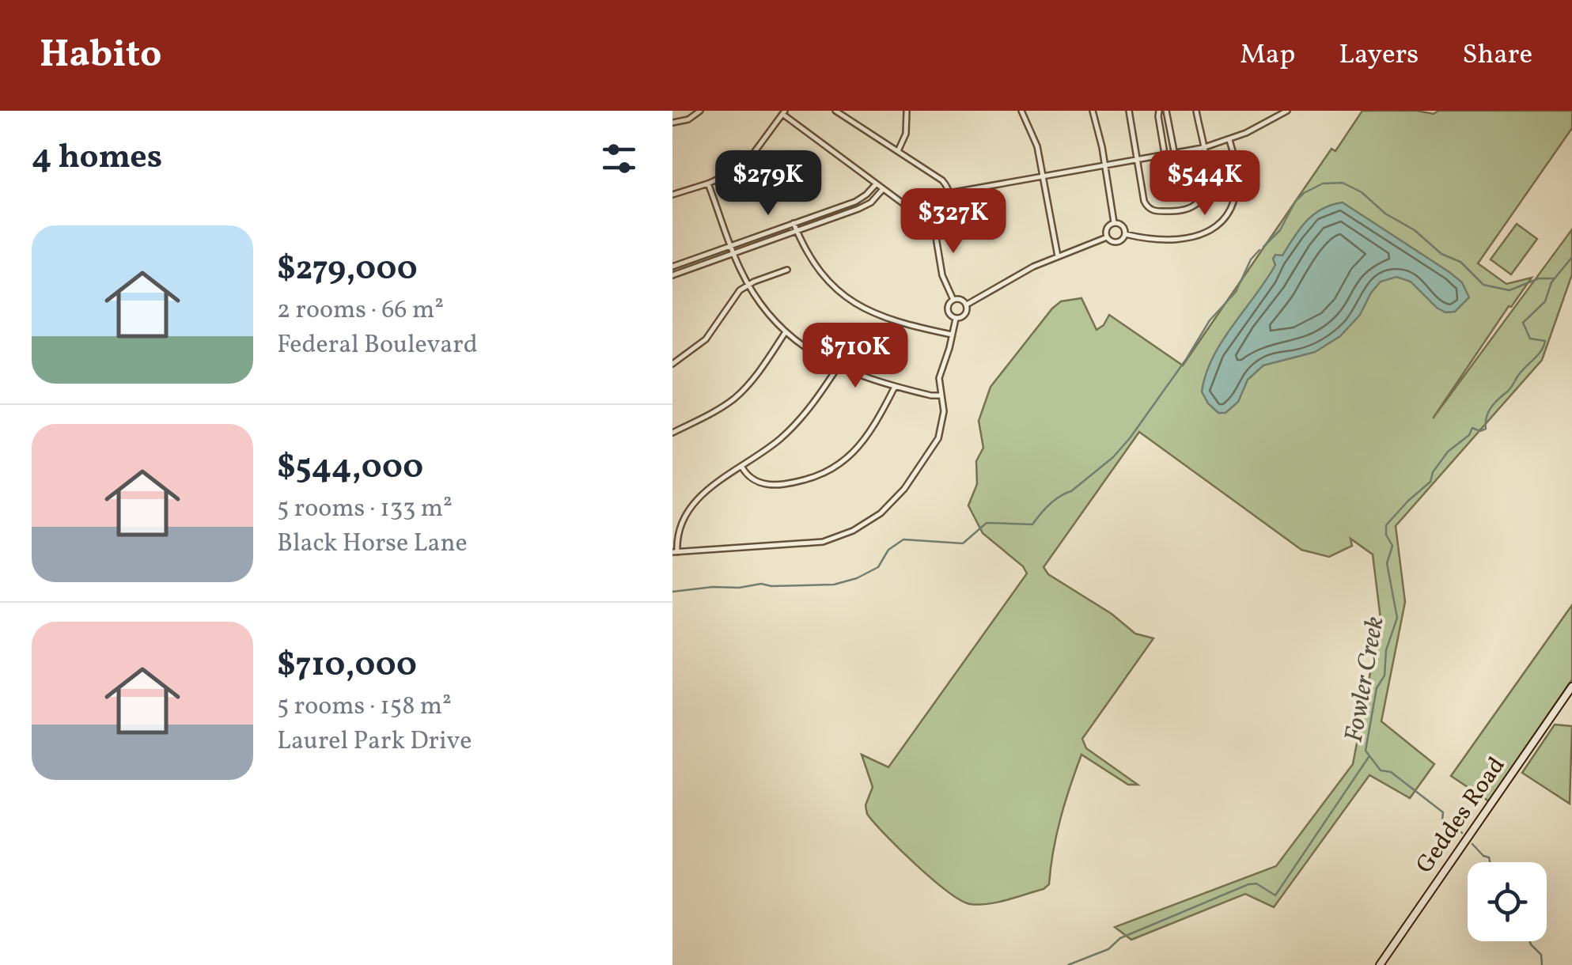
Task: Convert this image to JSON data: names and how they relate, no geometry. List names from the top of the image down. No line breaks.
{"streets":{"main road":["Geddes Road"]},"water":["Fowler Creek"],"page":{"header":"Habito","nav":["Map","Layers","Share"],"heading":"4 homes","price":["$279K","$544K","$327K","$710K"],"list":[{"name":"$279,000","note":"2 rooms · 66 m² · Federal Boulevard"},{"name":"$544,000","note":"5 rooms · 133 m² · Black Horse Lane"},{"name":"$710,000","note":"5 rooms · 158 m² · Laurel Park Drive"}]}}
